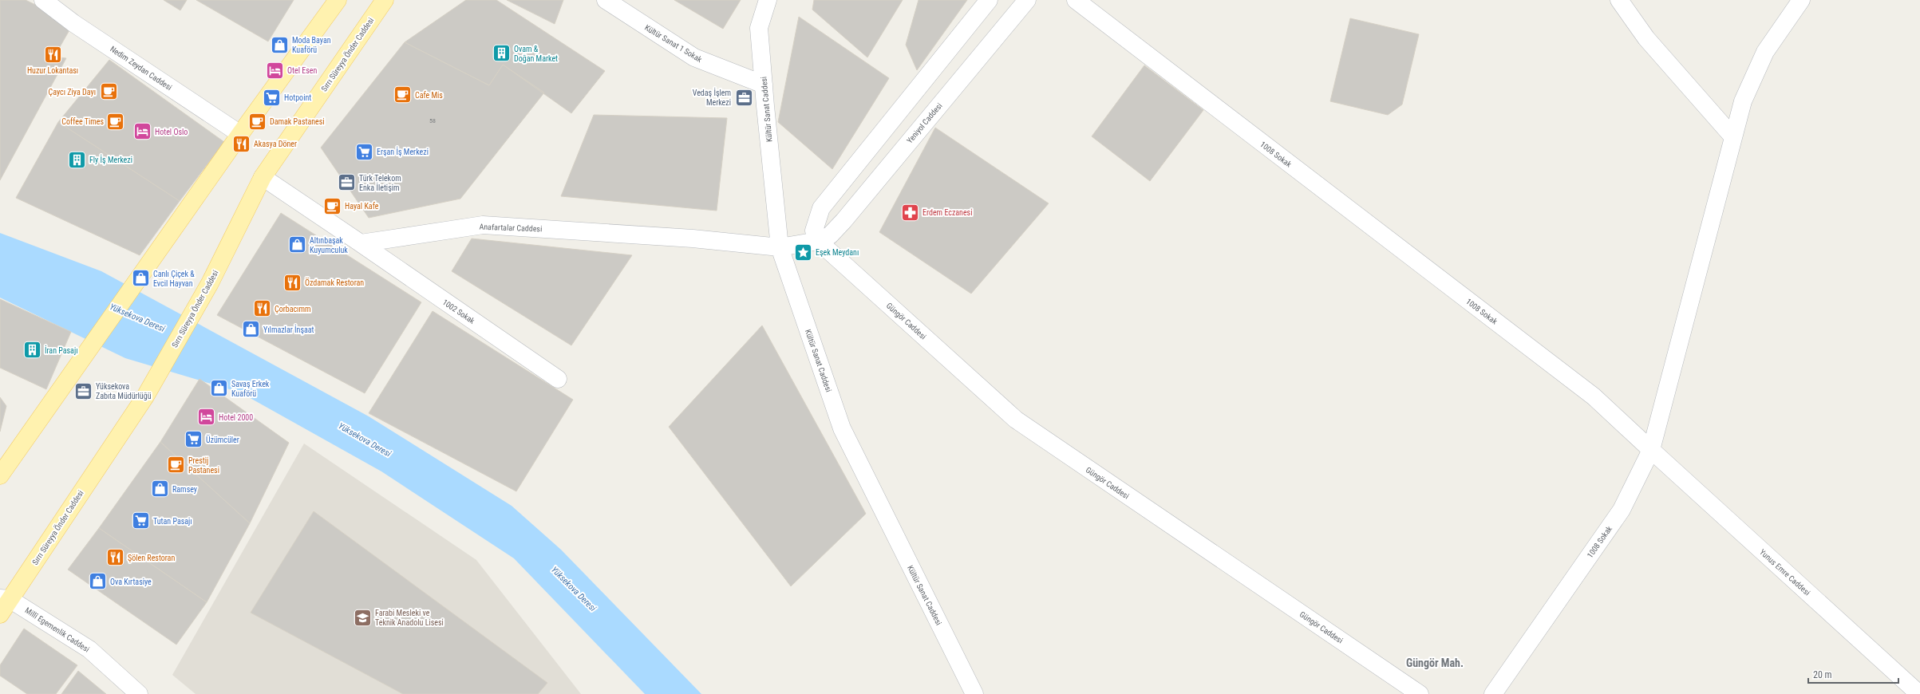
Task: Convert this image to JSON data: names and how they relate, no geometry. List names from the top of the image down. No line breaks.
{"streets":{"main road":["Sırrı Süreyya Önder Caddesi"],"street":["Kültür Sanat 1 Sokak","Nedim Zeydan Caddesi","Kültür Sanat Caddesi","Yeniyol Caddesi","1008 Sokak","Anafartalar Caddesi","1002 Sokak","Güngör Caddesi","Yunus Emre Caddesi","Millî Egemenlik Caddesi"]},"crossings":[["Kültür Sanat 1 Sokak","Kültür Sanat Caddesi"],["Sırrı Süreyya Önder Caddesi","Millî Egemenlik Caddesi"],["Kültür Sanat Caddesi","Yeniyol Caddesi"],["Kültür Sanat Caddesi","Anafartalar Caddesi"],["Yeniyol Caddesi","Anafartalar Caddesi"],["Yeniyol Caddesi","Güngör Caddesi"],["1008 Sokak","Yunus Emre Caddesi"],["Anafartalar Caddesi","1002 Sokak"]],"districts":["Güngör Mah."],"water":["Yüksekova Deresi"],"places":{"shop":["Moda Bayan Kuaförü","Altınbaşak Kuyumculuk","Canlı Çiçek & Evcil Hayvan","Yılmazlar İnşaat","Savaş Erkek Kuaförü","Ramsey","Ova Kırtasiye"],"building":["Ovam & Doğan Market","Fly İş Merkezi","İran Pasajı"],"restaurant":["Huzur Lokantası","Akasya Döner","Özdamak Restoran","Çorbacımm","Şölen Restoran"],"hotel":["Otel Esen","Hotel Oslo","Hotel 2000"],"cafe":["Çaycı Ziya Dayı","Cafe Mis","Coffee Times","Damak Pastanesi","Hayal Kafe","Prestij Pastanesi"],"supermarket":["Hotpoint","Erşan İş Merkezi","Üzümcüler","Tutan Pasajı"],"office":["Vedaş İşlem Merkezi","Türk Telekom Enka İletişim","Yüksekova Zabıta Müdürlüğü"],"pharmacy":["Erdem Eczanesi"],"place":["Eşek Meydanı"],"school or university":["Farabi Mesleki ve Teknik Anadolu Lisesi"]},"house_numbers":["58"],"scale_bar":"20 m"}
